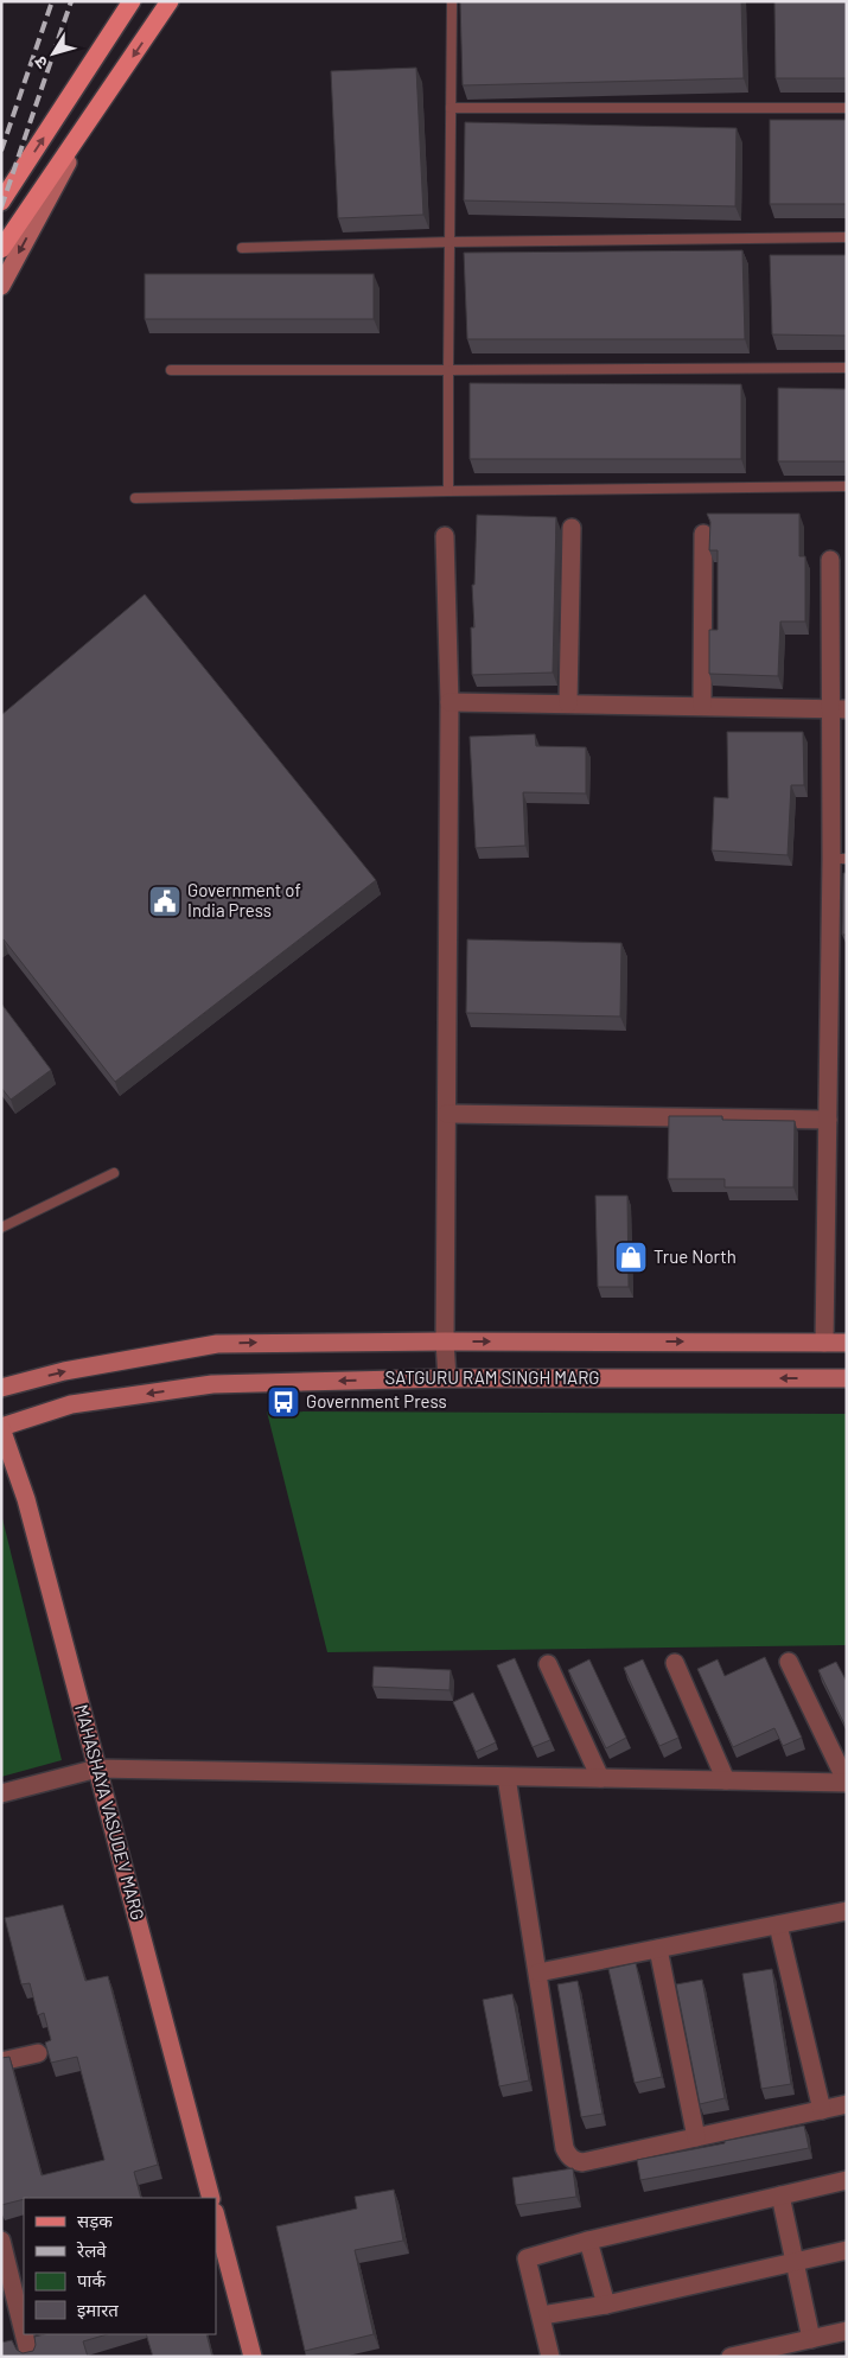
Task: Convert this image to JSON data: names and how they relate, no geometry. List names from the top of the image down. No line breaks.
{"streets":{"main road":["SATGURU RAM SINGH MARG","MAHASHAYA VASUDEV MARG"]},"crossings":[["SATGURU RAM SINGH MARG","MAHASHAYA VASUDEV MARG"]],"places":{"public building":["Government of India Press"],"shop":["True North"],"bus stop":["Government Press"]},"legend":["सड़क","रेलवे","पार्क","इमारत"],"north":"bottom left"}
